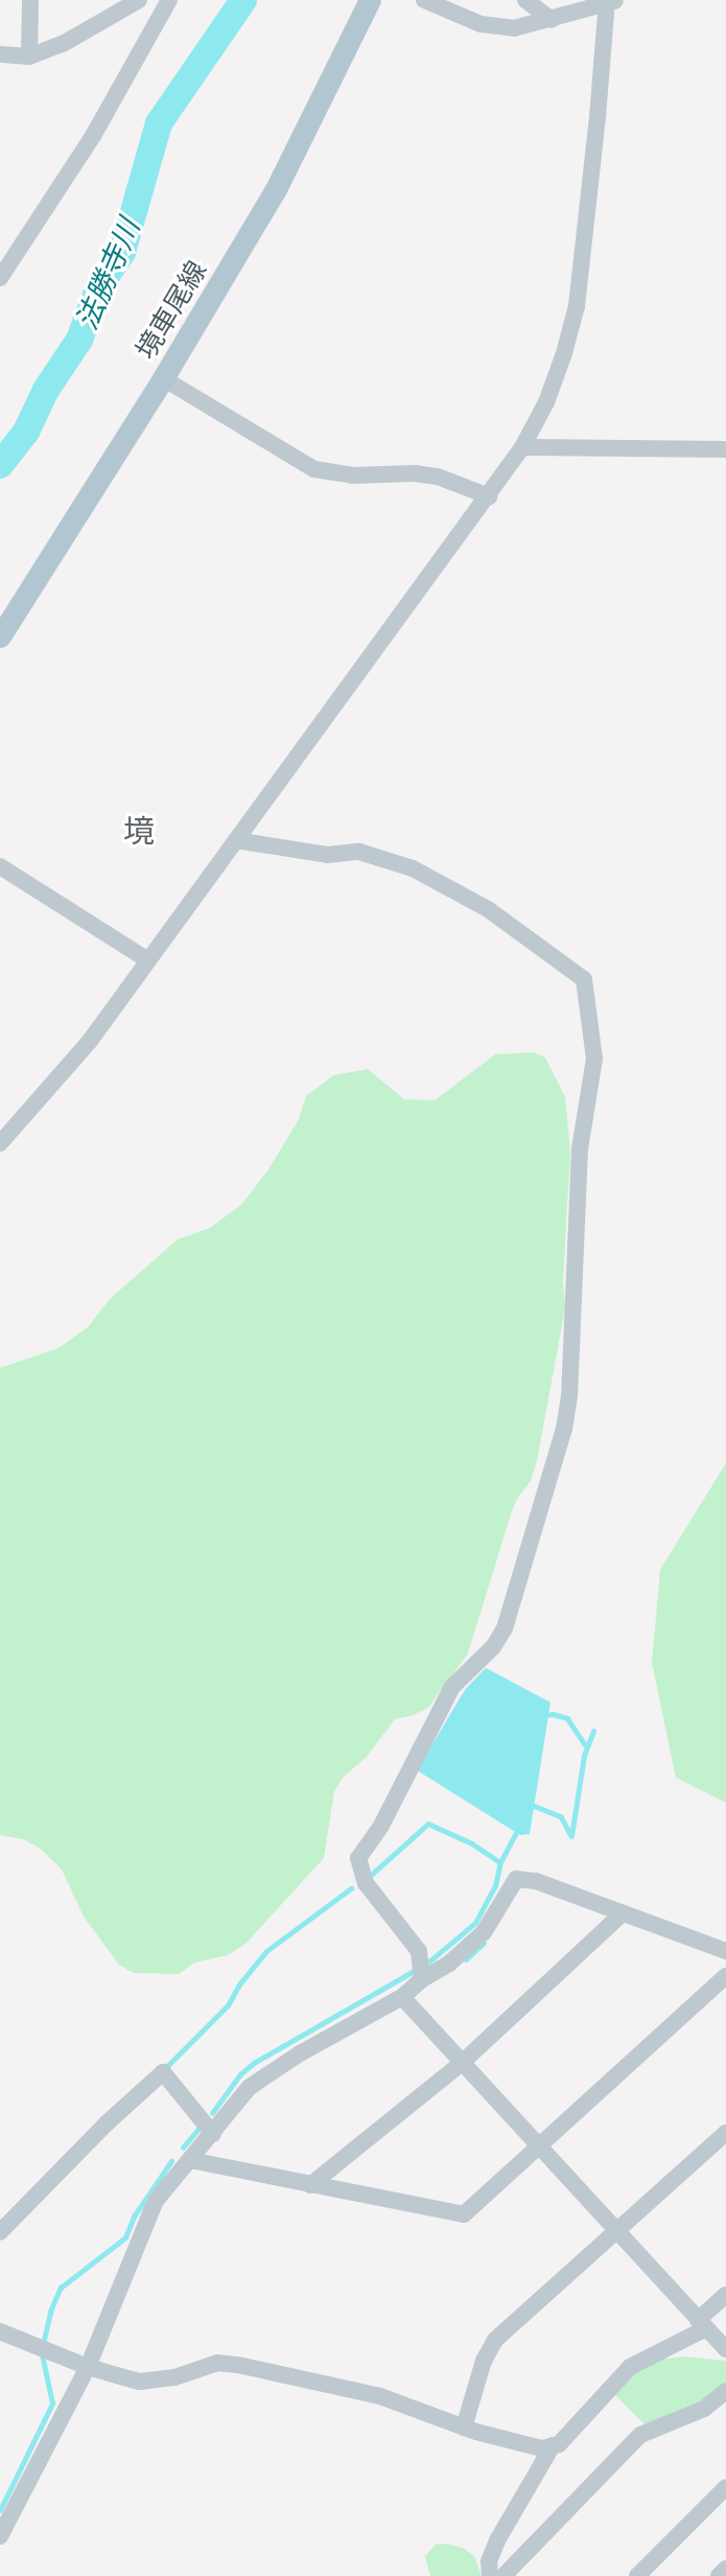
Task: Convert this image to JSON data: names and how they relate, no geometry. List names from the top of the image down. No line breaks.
{"streets":{"main road":["境車尾線"]},"districts":["境"],"water":["法勝寺川"]}
